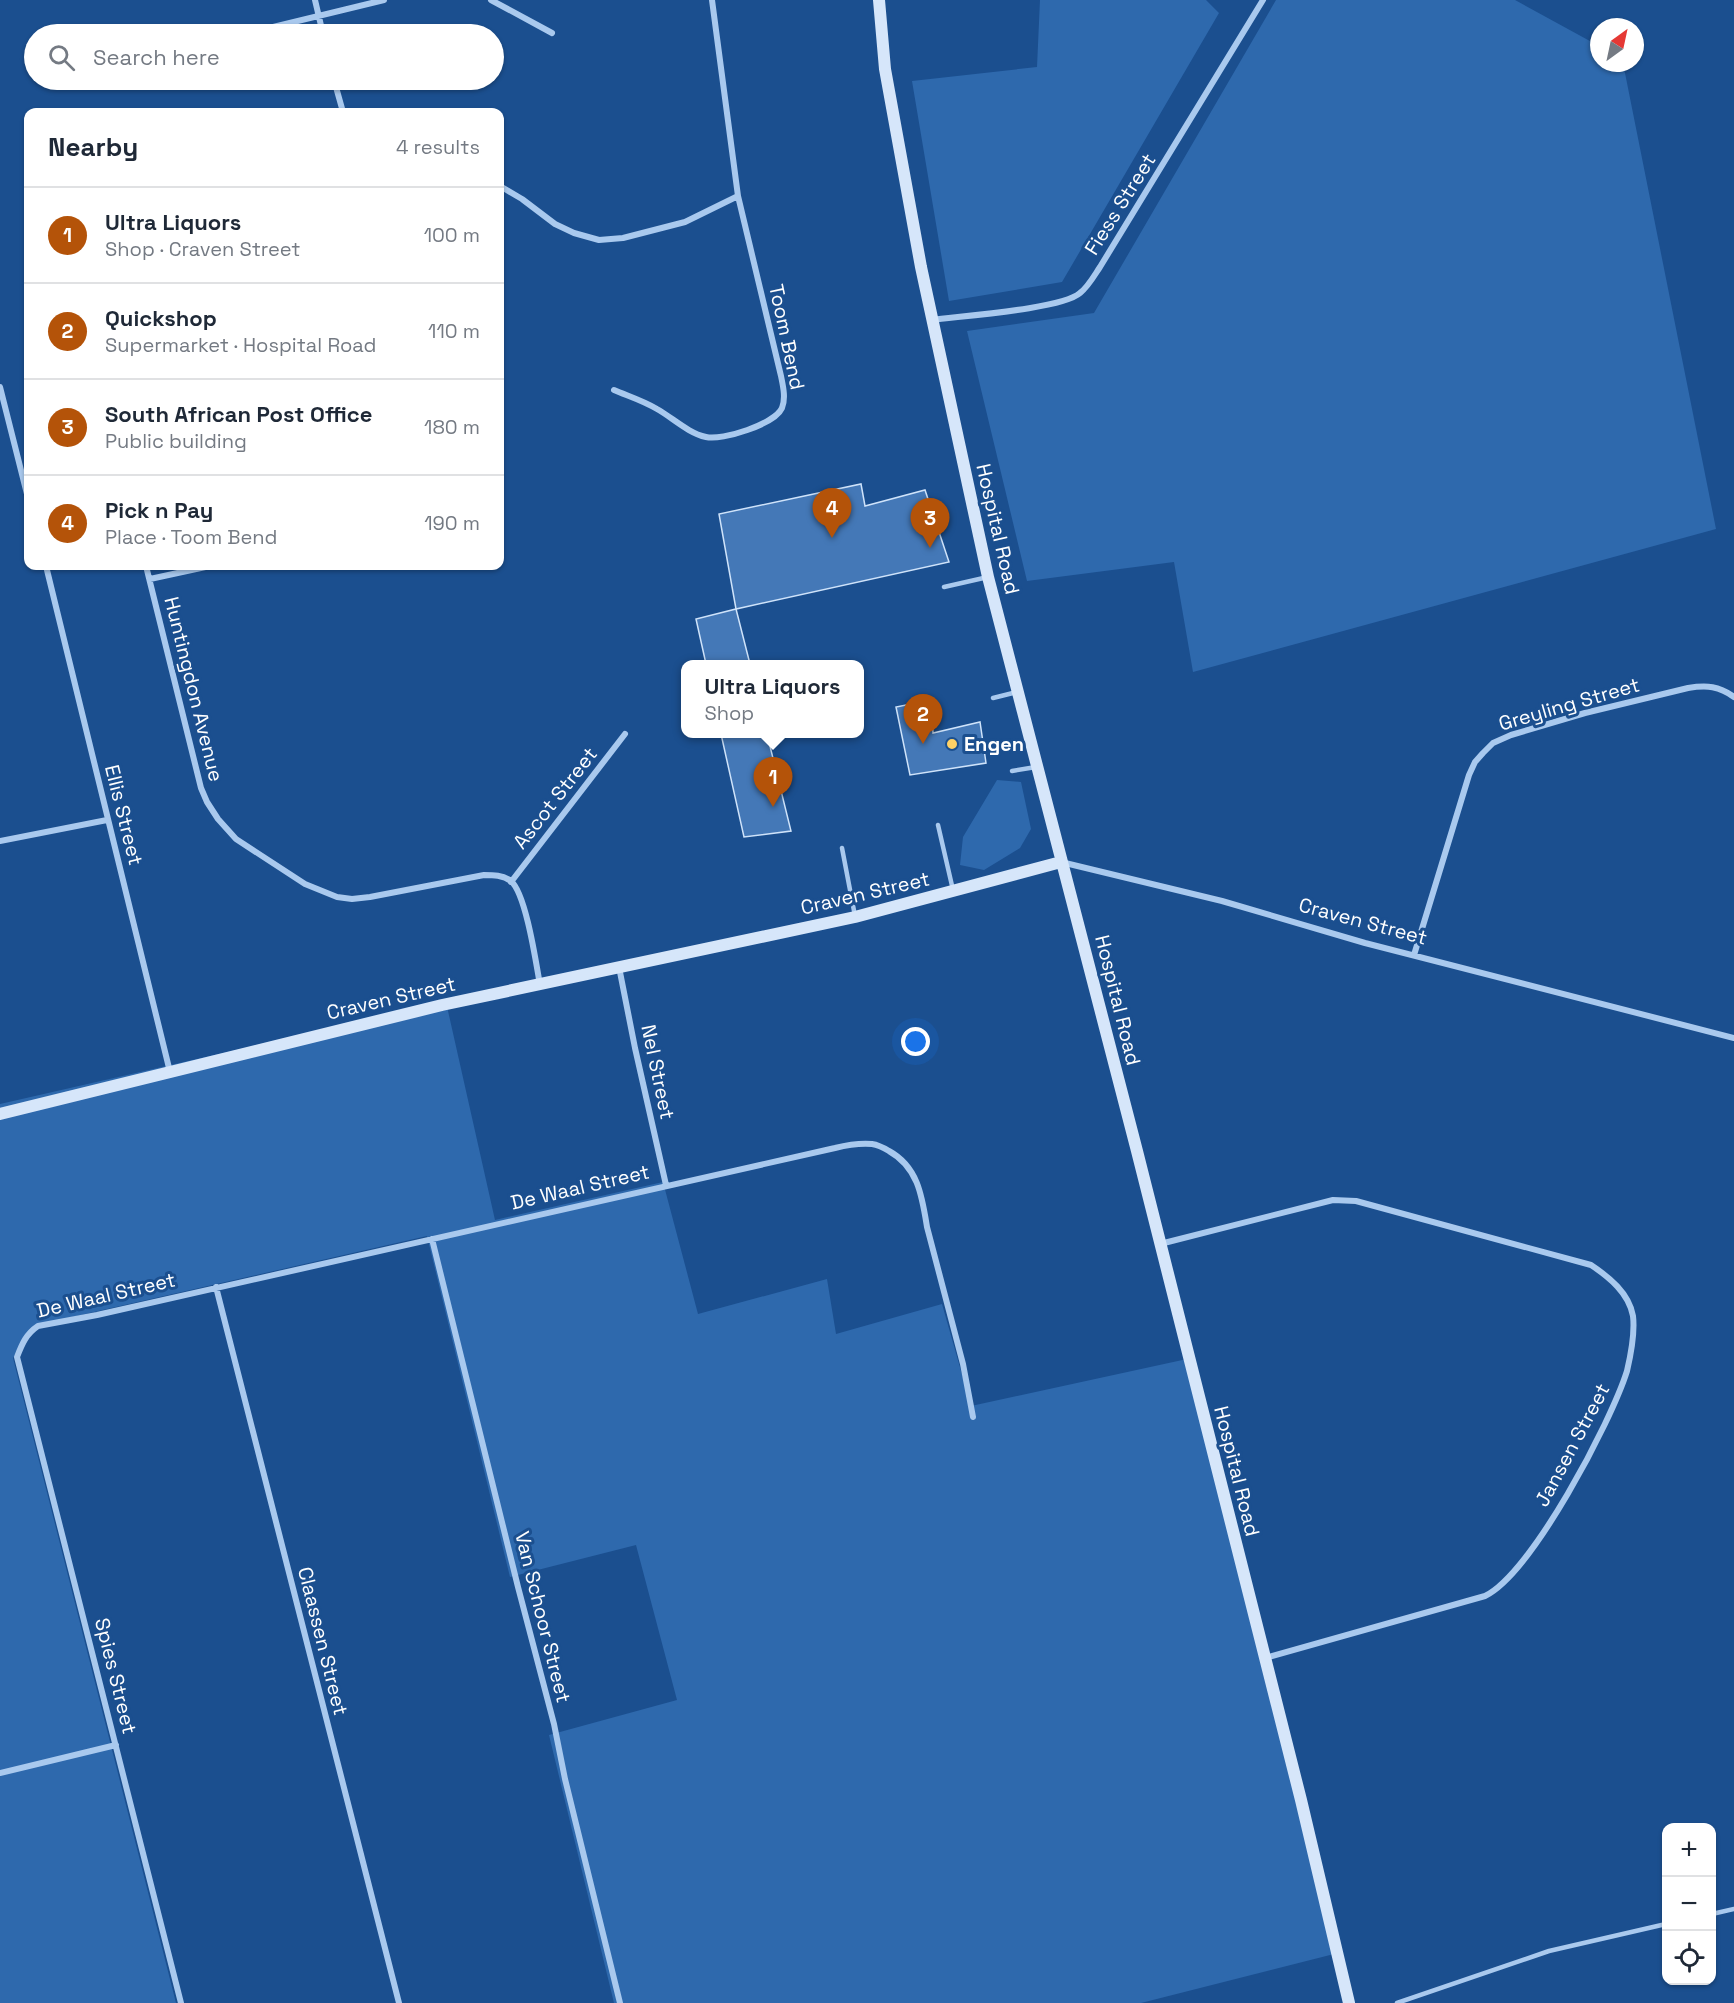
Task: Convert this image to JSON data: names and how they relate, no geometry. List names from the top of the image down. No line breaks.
{"streets":{"main road":["Hospital Road","Craven Street"],"street":["Fiess Street","Toom Bend","Huntingdon Avenue","Greyling Street","Ascot Street","Ellis Street","Nel Street","De Waal Street","Jansen Street","Van Schoor Street","Claassen Street","Spies Street"]},"crossings":[["Fiess Street","Hospital Road"],["Hospital Road","Craven Street"],["Hospital Road","Jansen Street"],["Huntingdon Avenue","Ascot Street"],["Greyling Street","Craven Street"],["Ellis Street","Craven Street"],["Craven Street","Nel Street"],["Nel Street","De Waal Street"],["De Waal Street","Van Schoor Street"],["De Waal Street","Claassen Street"],["De Waal Street","Spies Street"]],"places":["Engen"],"north":"top right","page":{"search":"Search here","heading":["Nearby","4 results"],"list":[{"mark":"1","name":"Ultra Liquors","note":"Shop · Craven Street","value":"100 m"},{"mark":"2","name":"Quickshop","note":"Supermarket · Hospital Road","value":"110 m"},{"mark":"3","name":"South African Post Office","note":"Public building","value":"180 m"},{"mark":"4","name":"Pick n Pay","note":"Place · Toom Bend","value":"190 m"}],"pins":["4","3","2","1"],"popup":["Ultra Liquors","Shop"],"map_buttons":["+","−"]}}
